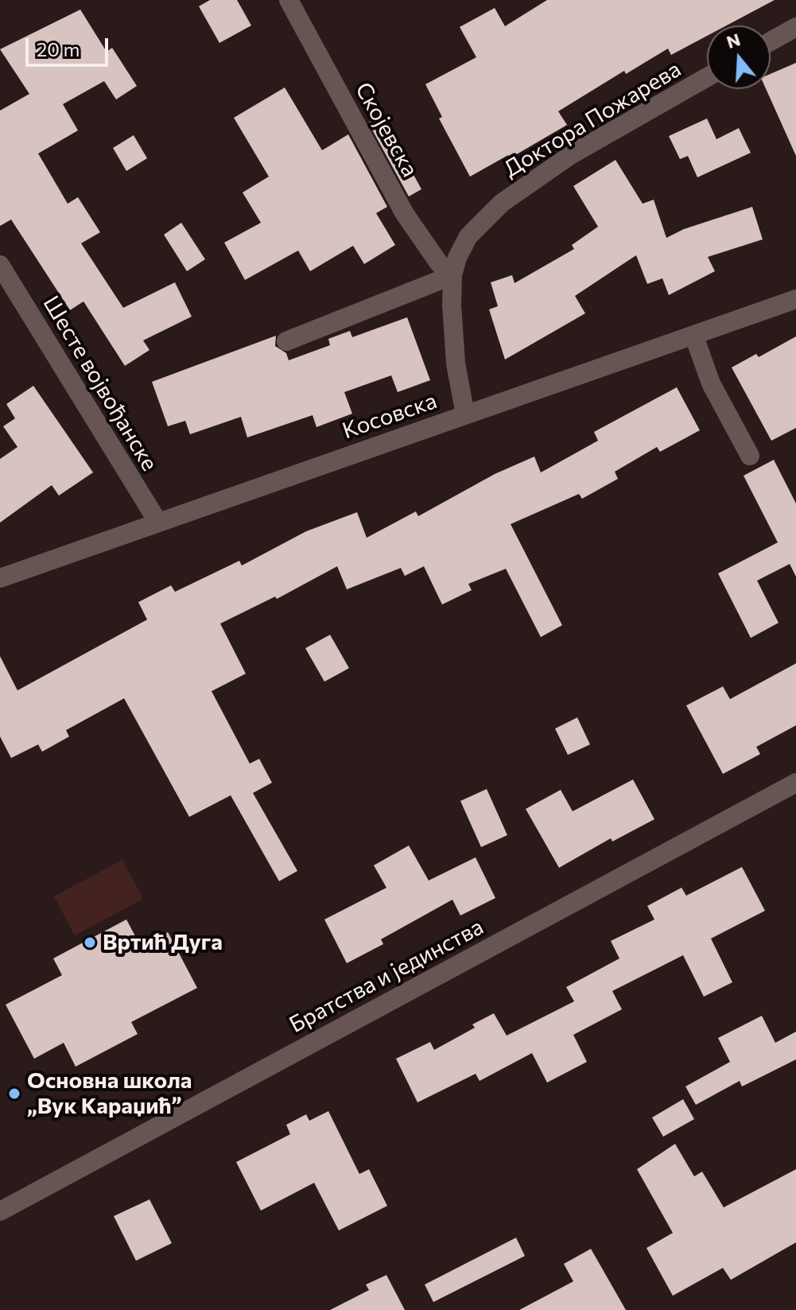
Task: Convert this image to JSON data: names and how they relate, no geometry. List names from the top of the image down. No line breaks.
{"streets":{"street":["Доктора Пожарева","Скојевска","Шесте војвођанске","Косовска","Братства и јединства"]},"crossings":[["Доктора Пожарева","Скојевска"],["Доктора Пожарева","Косовска"],["Шесте војвођанске","Косовска"]],"places":["Вртић Дуга","Основна школа „Вук Караџић”"],"scale_bar":"20 m","north":"top"}
